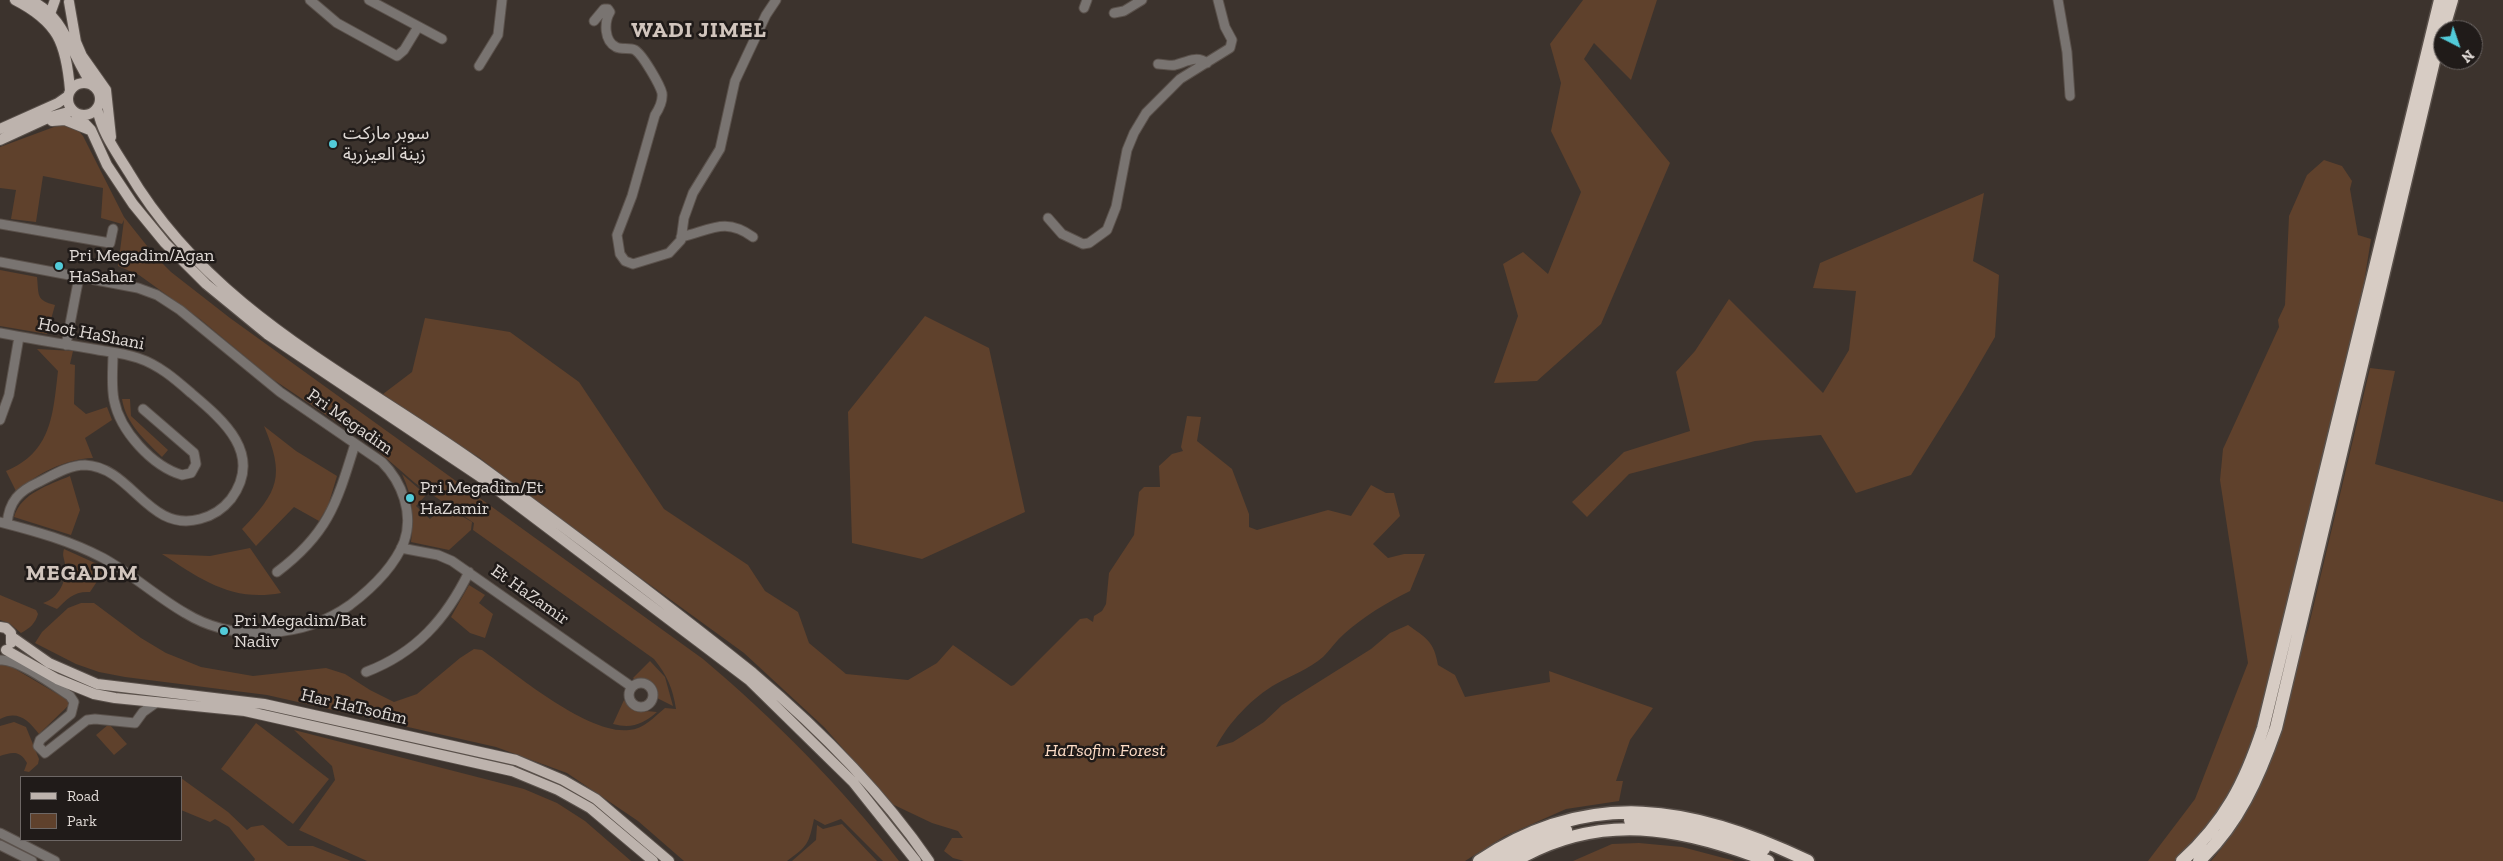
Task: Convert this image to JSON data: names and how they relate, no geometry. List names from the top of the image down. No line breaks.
{"streets":{"main road":["Har HaTsofim"],"street":["Hoot HaShani","Pri Megadim","Et HaZamir"]},"crossings":[["Hoot HaShani","Pri Megadim"],["Pri Megadim","Et HaZamir"]],"districts":["WADI JIMEL","MEGADIM"],"parks":["HaTsofim Forest"],"places":["سوبر ماركت زينة العيزرية","Pri Megadim/Agan HaSahar","Pri Megadim/Et HaZamir","Pri Megadim/Bat Nadiv"],"legend":["Road","Park"],"north":"bottom right"}
